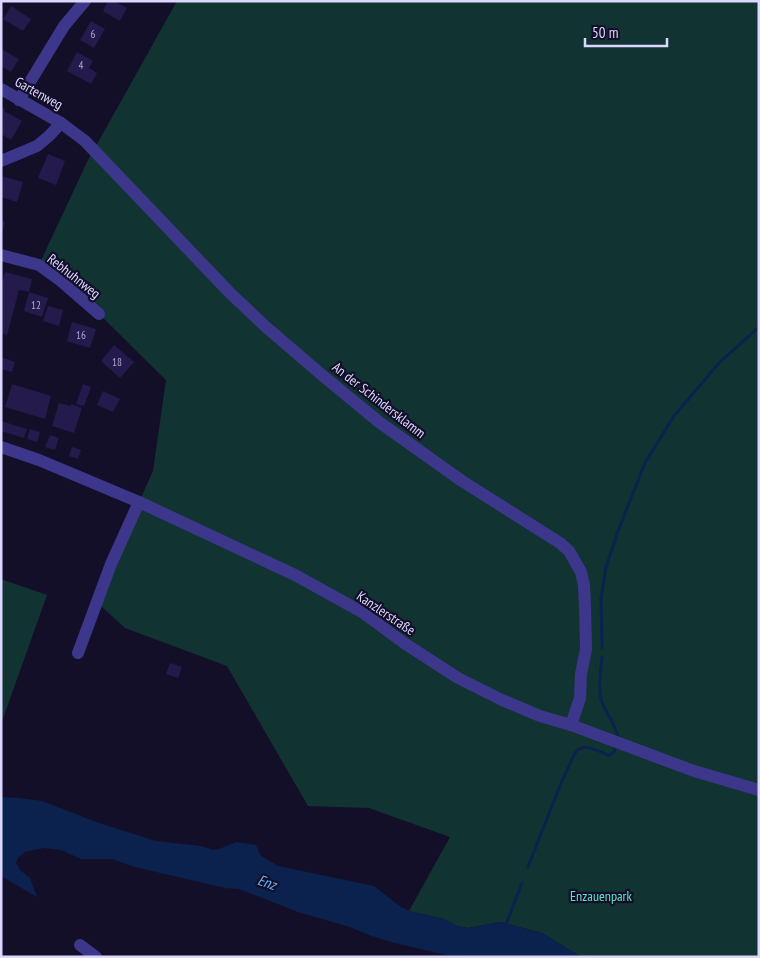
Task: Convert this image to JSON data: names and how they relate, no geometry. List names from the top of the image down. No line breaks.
{"streets":{"street":["Gartenweg","Rebhuhnweg","An der Schindersklamm","Kanzlerstraße"]},"crossings":[["Gartenweg","An der Schindersklamm"],["An der Schindersklamm","Kanzlerstraße"]],"water":["Enz"],"parks":["Enzauenpark"],"house_numbers":["6","4","12","16","18"],"scale_bar":"50 m"}
